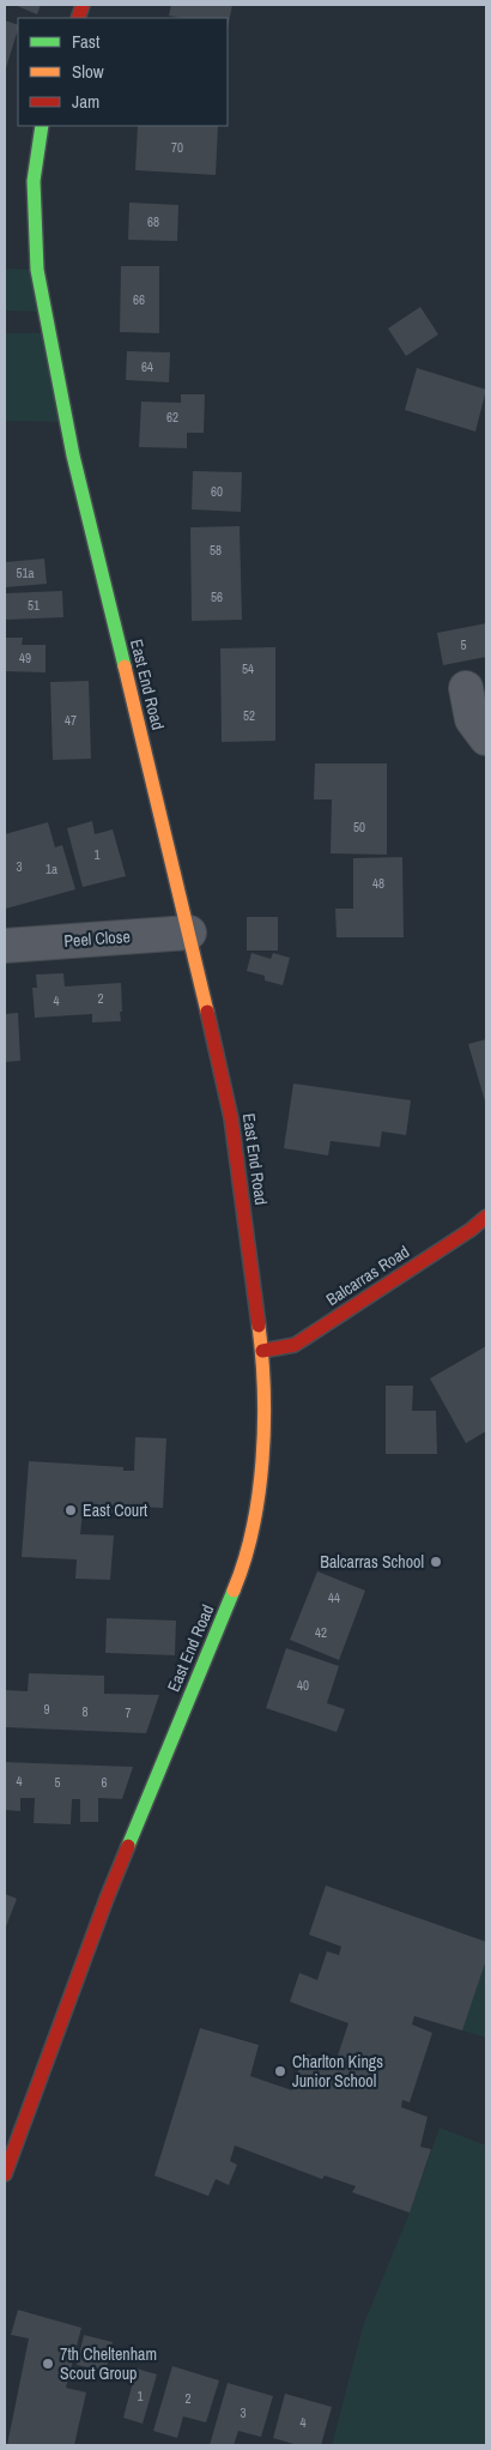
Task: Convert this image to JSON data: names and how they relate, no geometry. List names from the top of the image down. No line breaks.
{"streets":{"street":["East End Road","Peel Close","Balcarras Road"]},"crossings":[["East End Road","Peel Close"],["East End Road","Balcarras Road"]],"places":["East Court","Balcarras School","Charlton Kings Junior School","7th Cheltenham Scout Group"],"house_numbers":["70","68","66","64","62","60","58","51a","56","51","5","49","54","52","47","50","1","3","1a","48","2","4","44","42","40","9","8","7","4","5","6","1","2","3","4"],"legend":["Fast","Slow","Jam"]}
